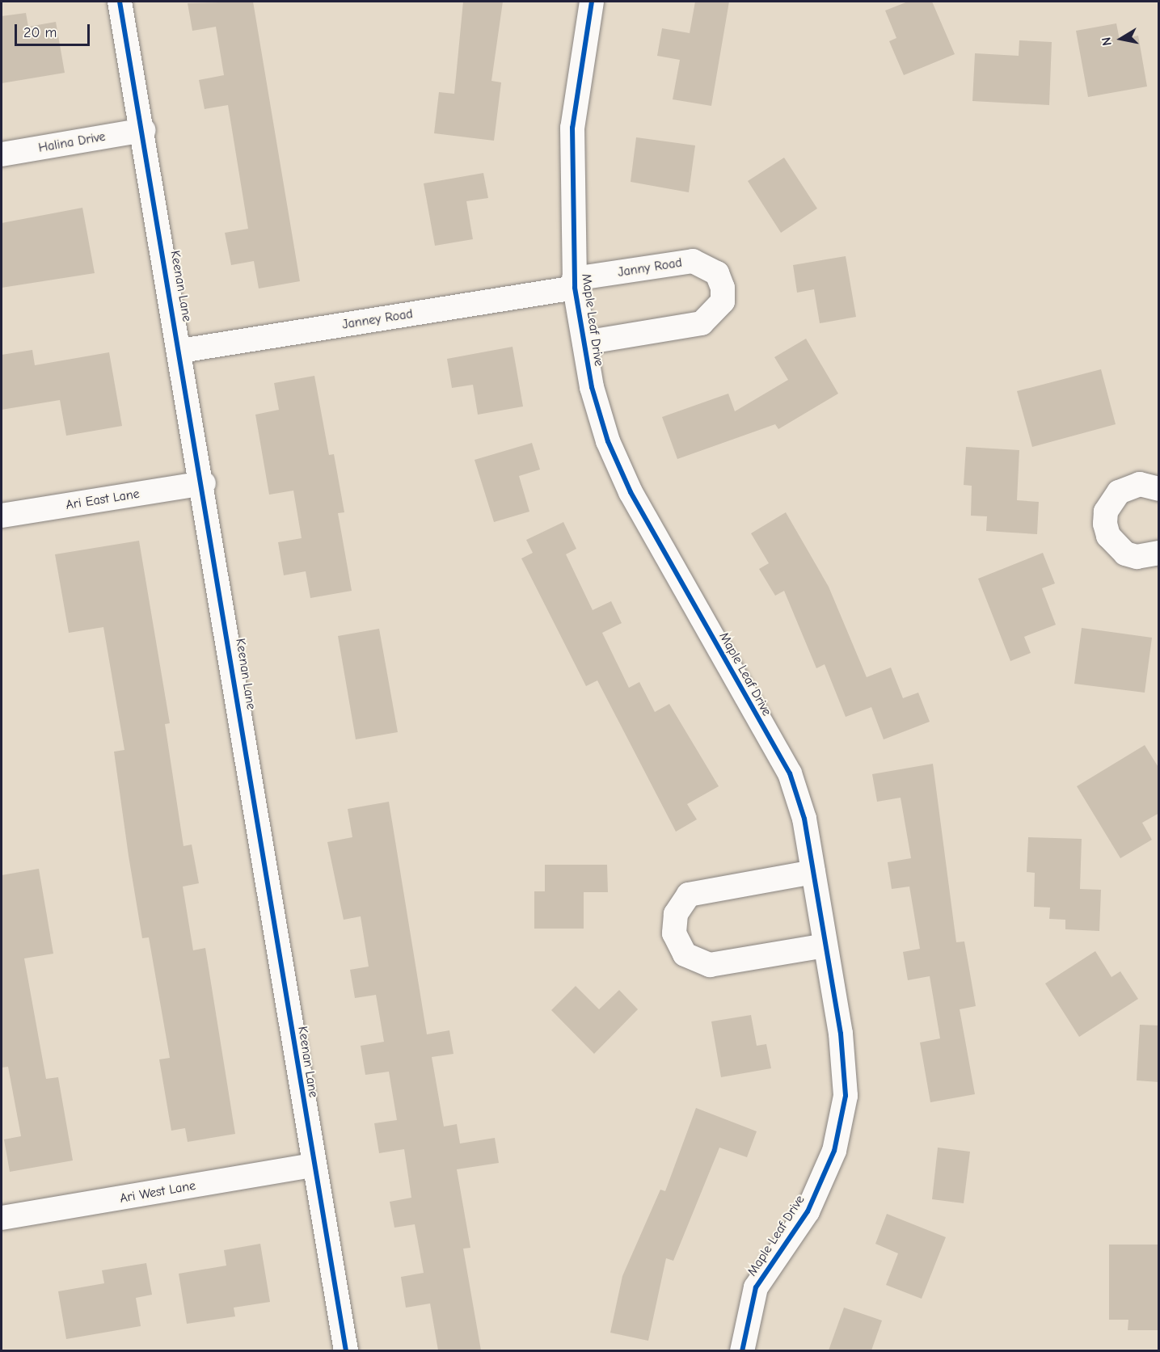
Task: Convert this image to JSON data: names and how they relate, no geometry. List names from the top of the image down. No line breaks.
{"streets":{"street":["Halina Drive","Janny Road","Keenan Lane","Janney Road","Maple Leaf Drive","Ari East Lane","Ari West Lane"]},"crossings":[["Halina Drive","Keenan Lane"],["Janny Road","Janney Road"],["Janny Road","Maple Leaf Drive"],["Keenan Lane","Janney Road"],["Keenan Lane","Ari East Lane"],["Keenan Lane","Ari West Lane"],["Janney Road","Maple Leaf Drive"]],"scale_bar":"20 m","north":"left"}
